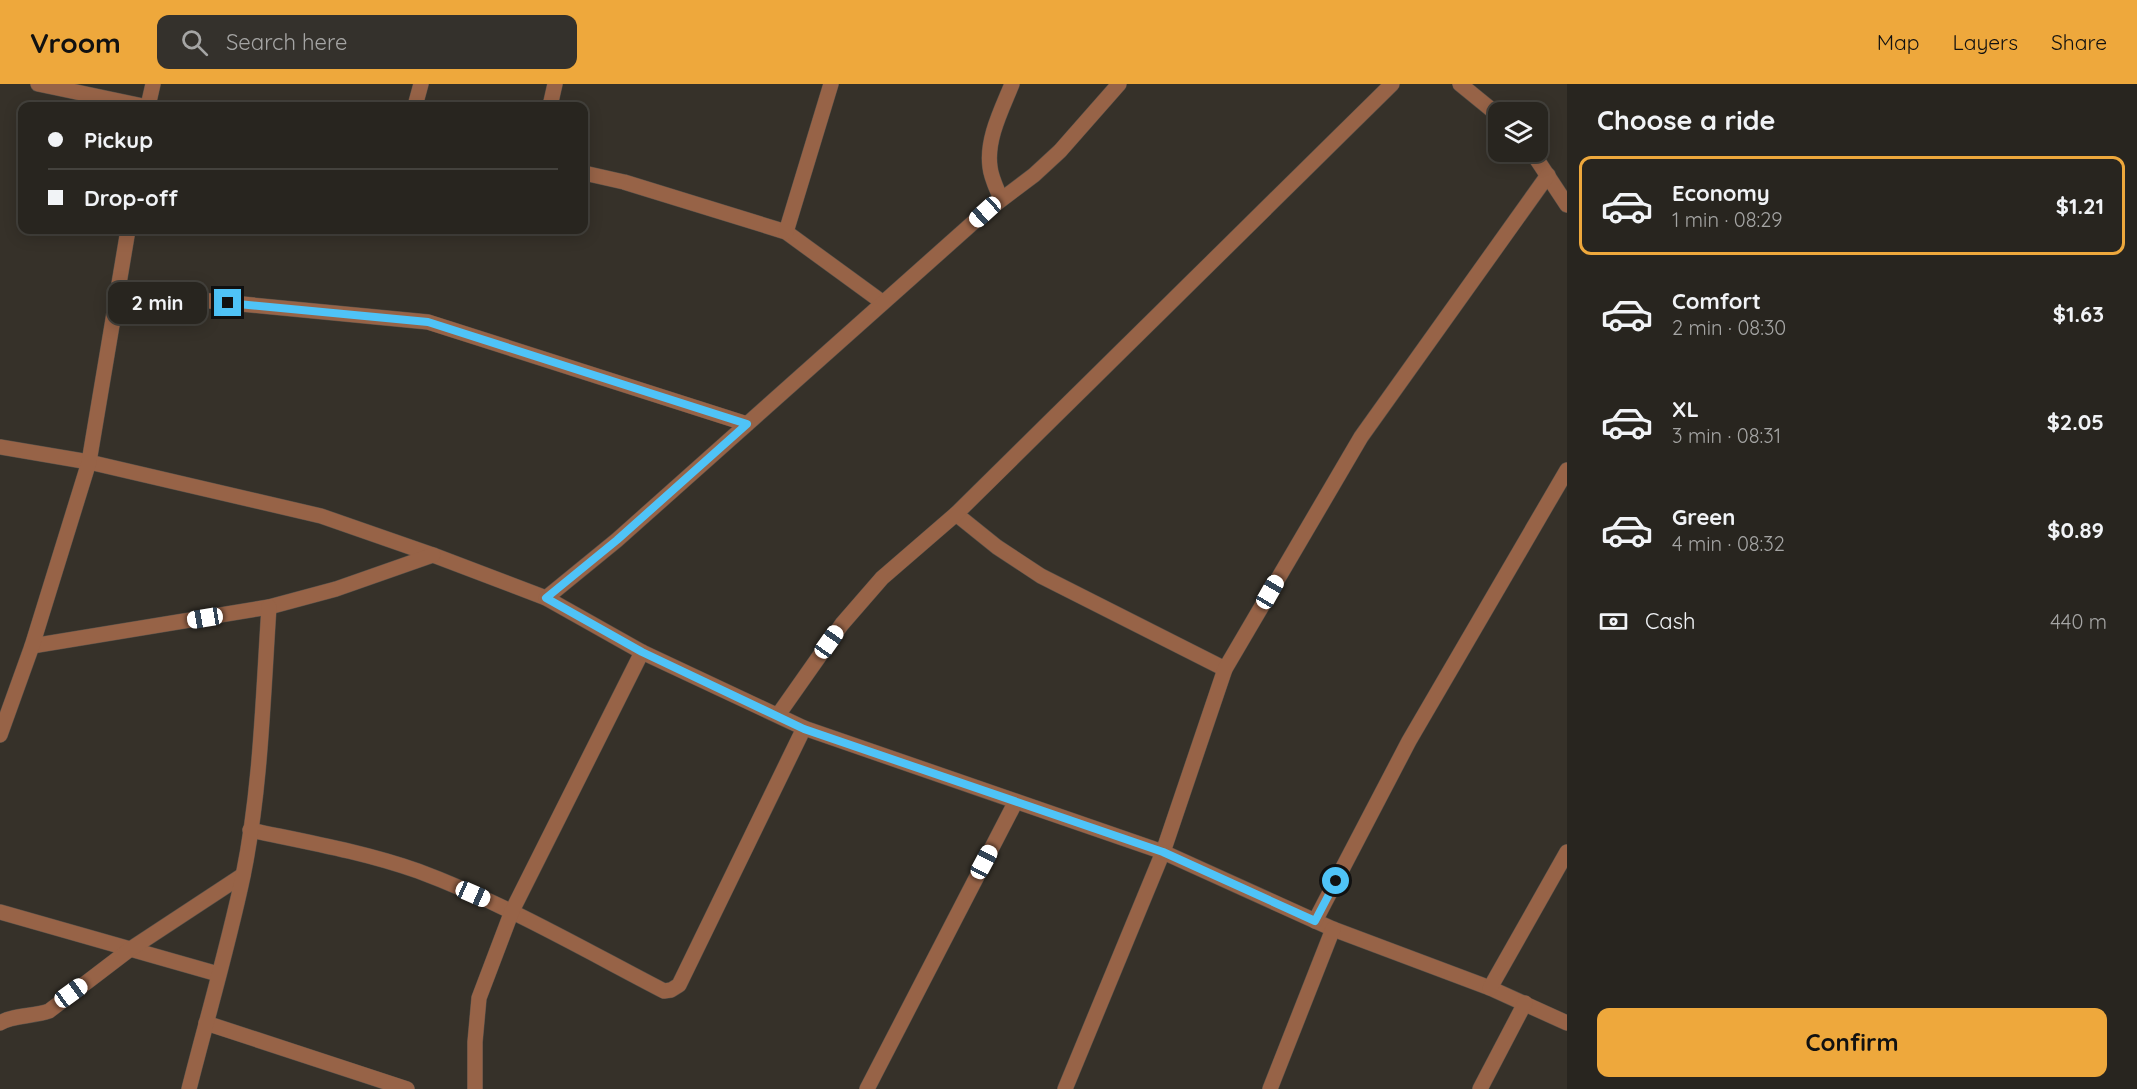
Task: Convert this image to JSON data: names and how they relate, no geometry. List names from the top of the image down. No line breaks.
{"page":{"header":"Vroom","search":"Search here","nav":["Map","Layers","Share"],"heading":"Choose a ride","banner":["Pickup","Drop-off"],"list":[{"name":"Economy","note":"1 min · 08:29","value":"$1.21"},{"name":"Comfort","note":"2 min · 08:30","value":"$1.63"},{"name":"XL","note":"3 min · 08:31","value":"$2.05"},{"name":"Green","note":"4 min · 08:32","value":"$0.89"}],"bubble":"2 min","pay":["Cash","440 m"],"buttons":"Confirm"}}
